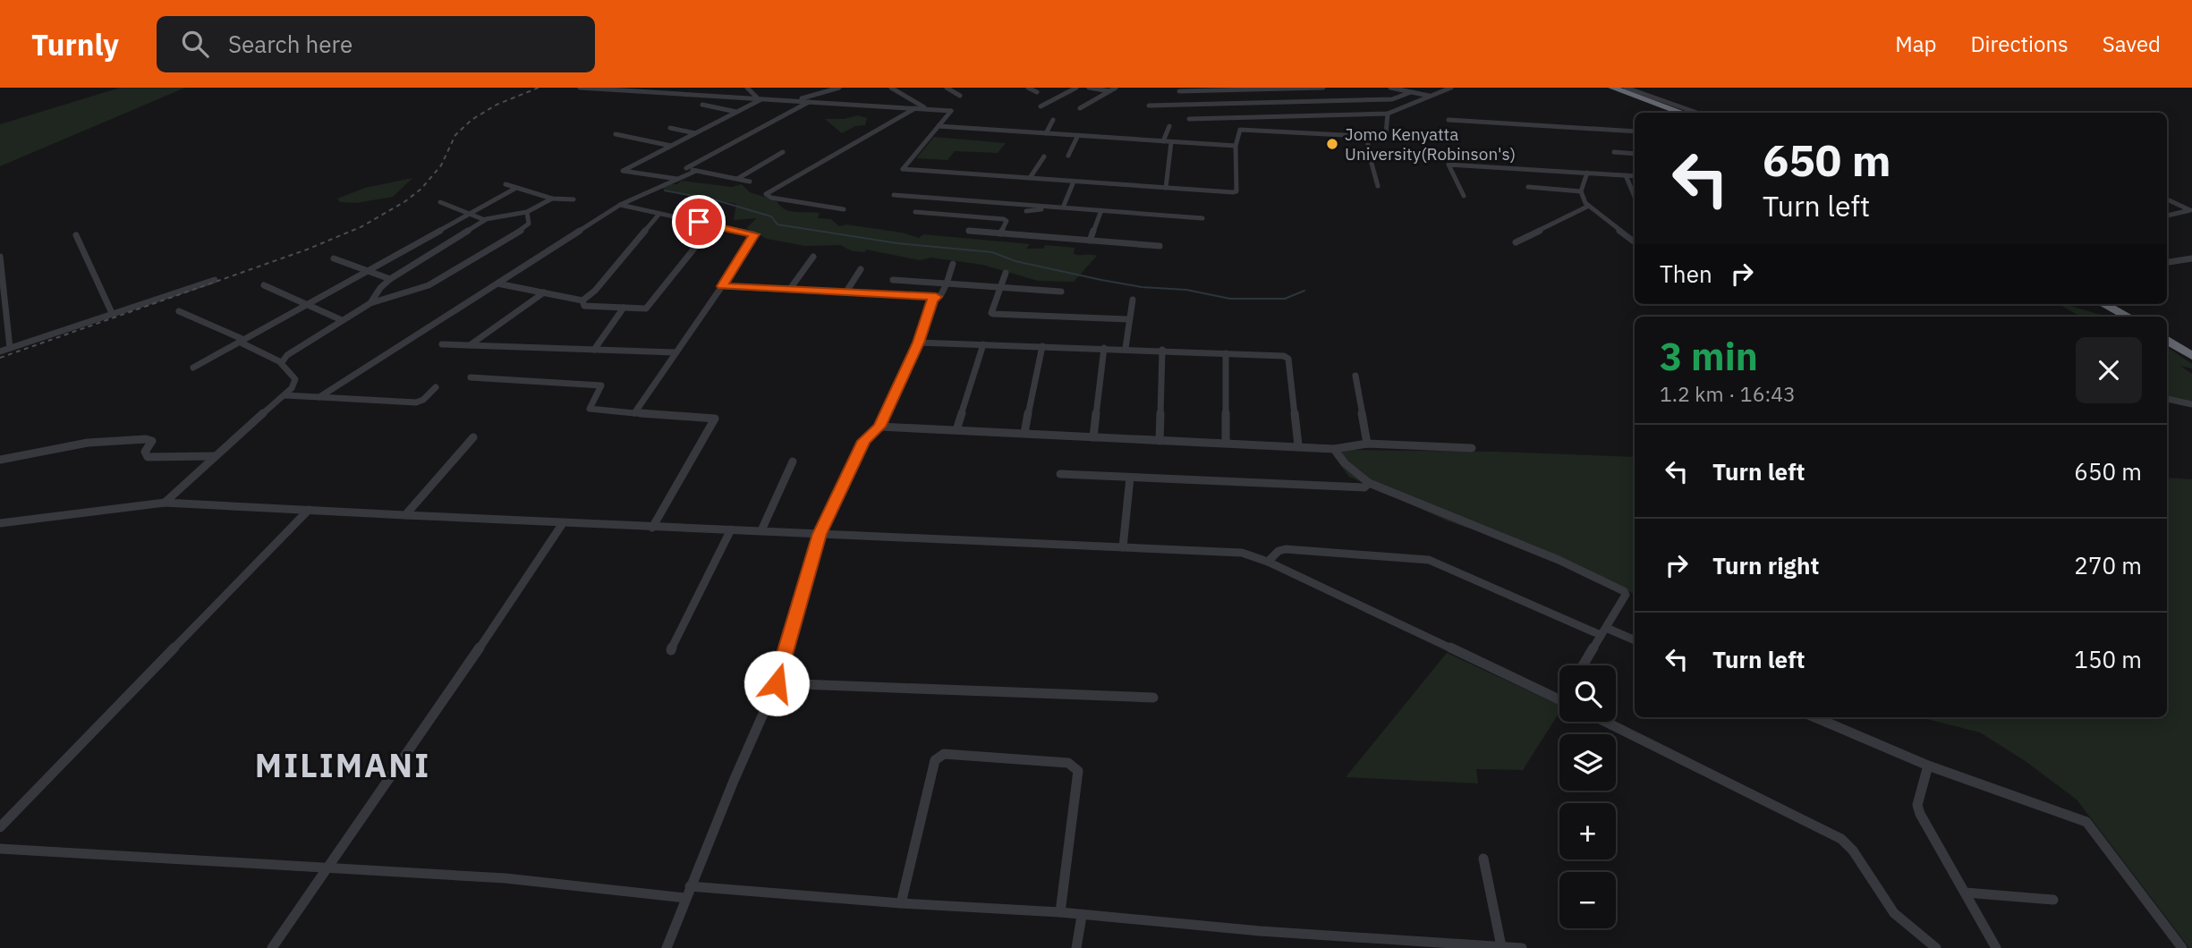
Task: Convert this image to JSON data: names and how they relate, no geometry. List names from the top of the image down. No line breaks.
{"districts":["MILIMANI"],"places":["Jomo Kenyatta University(Robinson's)"],"page":{"header":"Turnly","search":"Search here","nav":["Map","Directions","Saved"],"turn":["650 m","Turn left"],"then":"Then","heading":["3 min","1.2 km · 16:43"],"list":[{"name":"Turn left","value":"650 m"},{"name":"Turn right","value":"270 m"},{"name":"Turn left","value":"150 m"}],"map_buttons":["+","−"]}}
